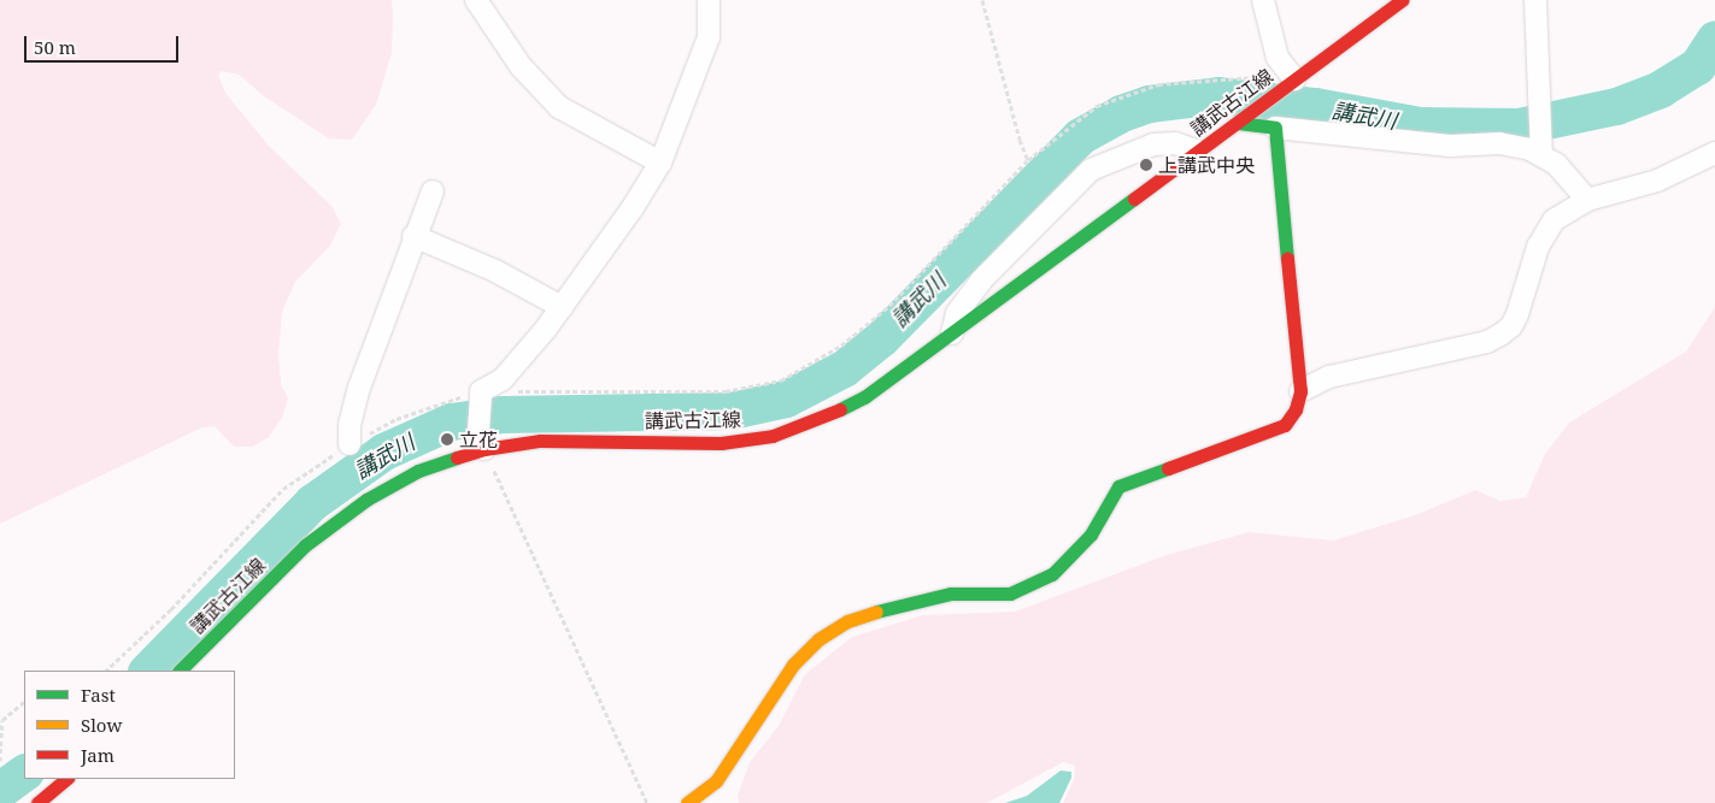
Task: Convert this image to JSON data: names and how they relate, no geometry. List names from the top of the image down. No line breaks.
{"streets":{"main road":["講武古江線"]},"water":["講武川"],"places":["上講武中央","立花"],"legend":["Fast","Slow","Jam"],"scale_bar":"50 m"}
